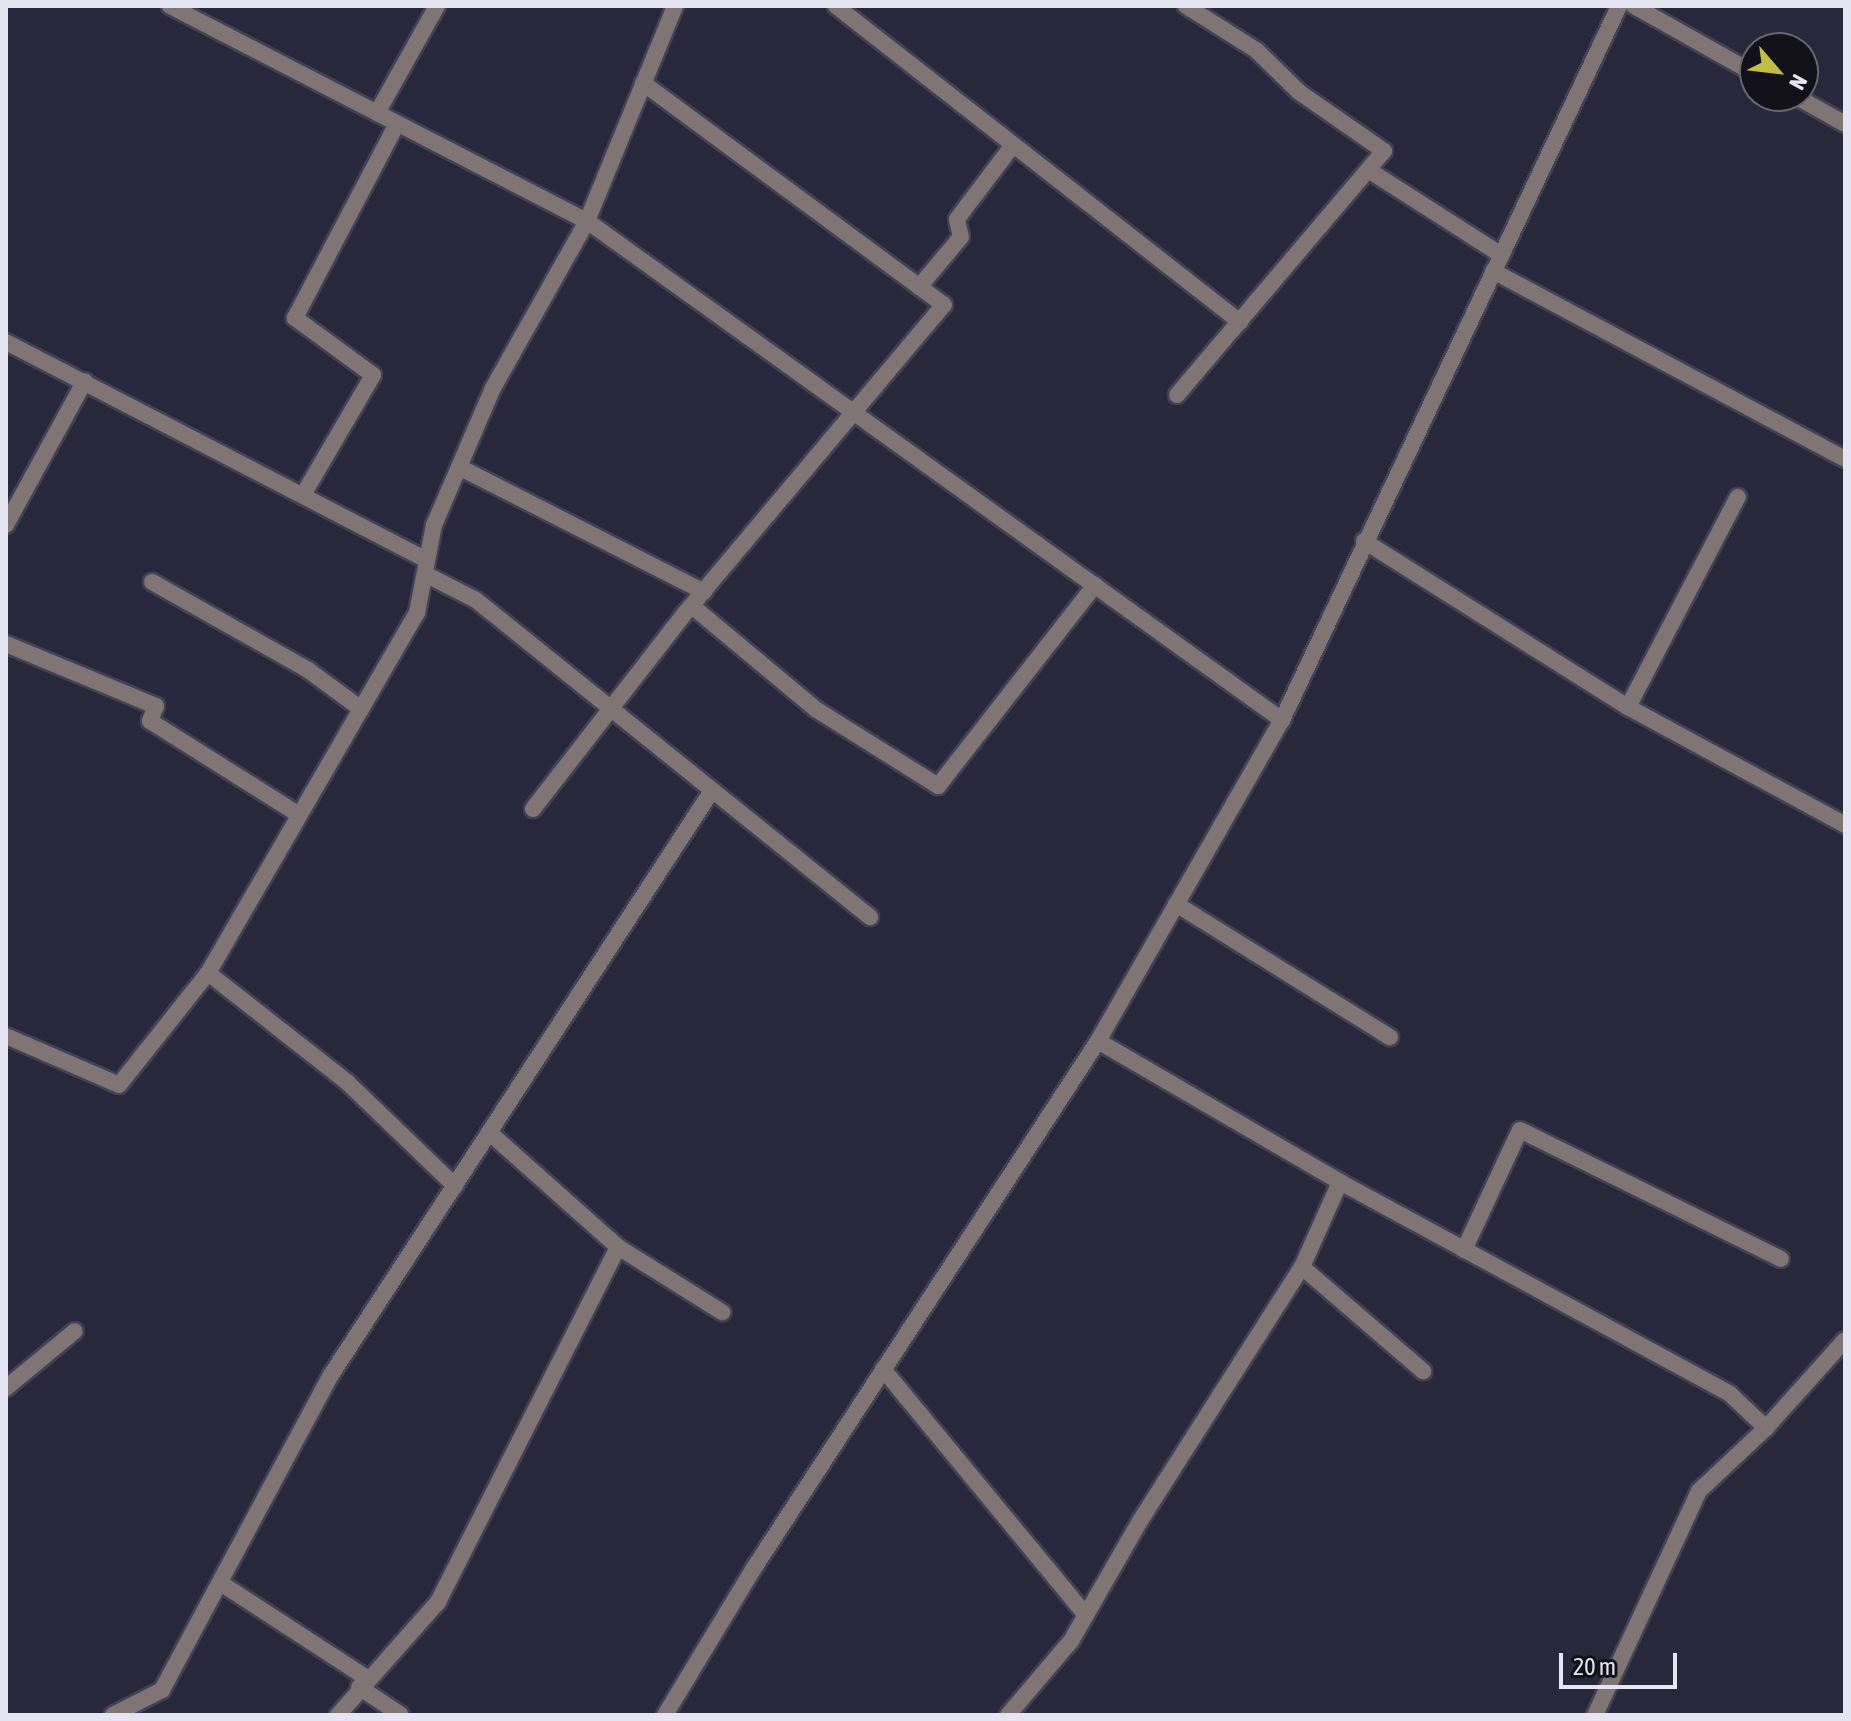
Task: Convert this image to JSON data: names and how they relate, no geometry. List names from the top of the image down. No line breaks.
{"scale_bar":"20 m","north":"bottom right"}
